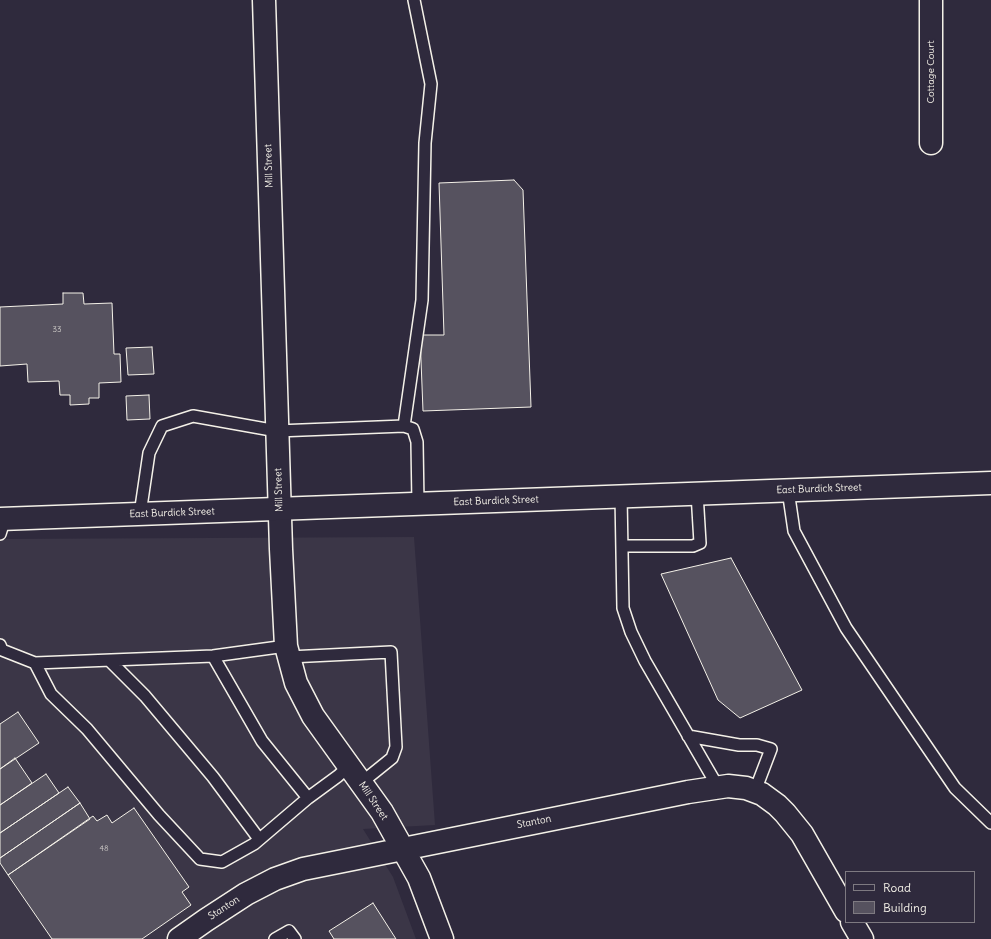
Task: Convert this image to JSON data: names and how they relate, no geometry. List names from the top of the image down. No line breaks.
{"streets":{"street":["Cottage Court","Mill Street","East Burdick Street","Stanton"]},"crossings":[["Mill Street","East Burdick Street"],["Mill Street","Stanton"]],"house_numbers":["33","48"],"legend":["Road","Building"]}
